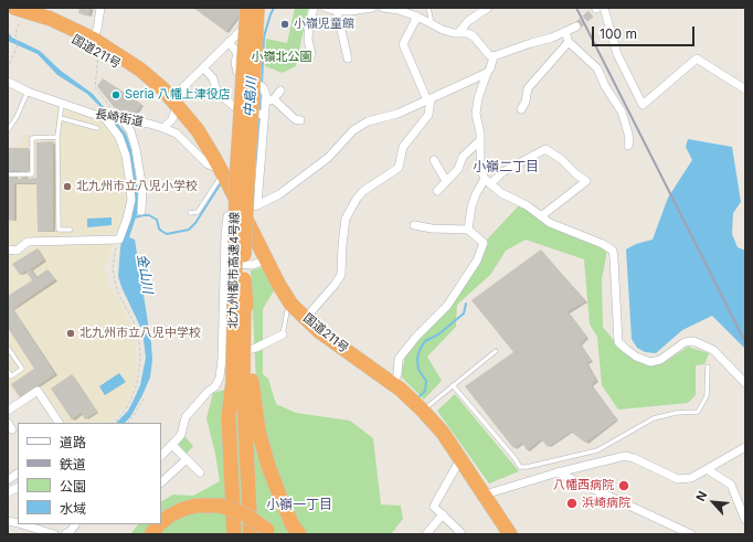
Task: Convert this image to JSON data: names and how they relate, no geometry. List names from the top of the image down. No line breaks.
{"streets":{"highway":["国道211号","北九州都市高速4号線"],"street":["長崎街道"]},"crossings":[["国道211号","長崎街道"]],"districts":["小嶺二丁目","小嶺一丁目"],"water":["中島川","金山川"],"parks":["小嶺北公園"],"places":["小嶺児童館","Seria 八幡上津役店","北九州市立八児小学校","北九州市立八児中学校","八幡西病院","浜崎病院"],"legend":["道路","鉄道","公園","水域"],"scale_bar":"100 m","north":"top left"}
